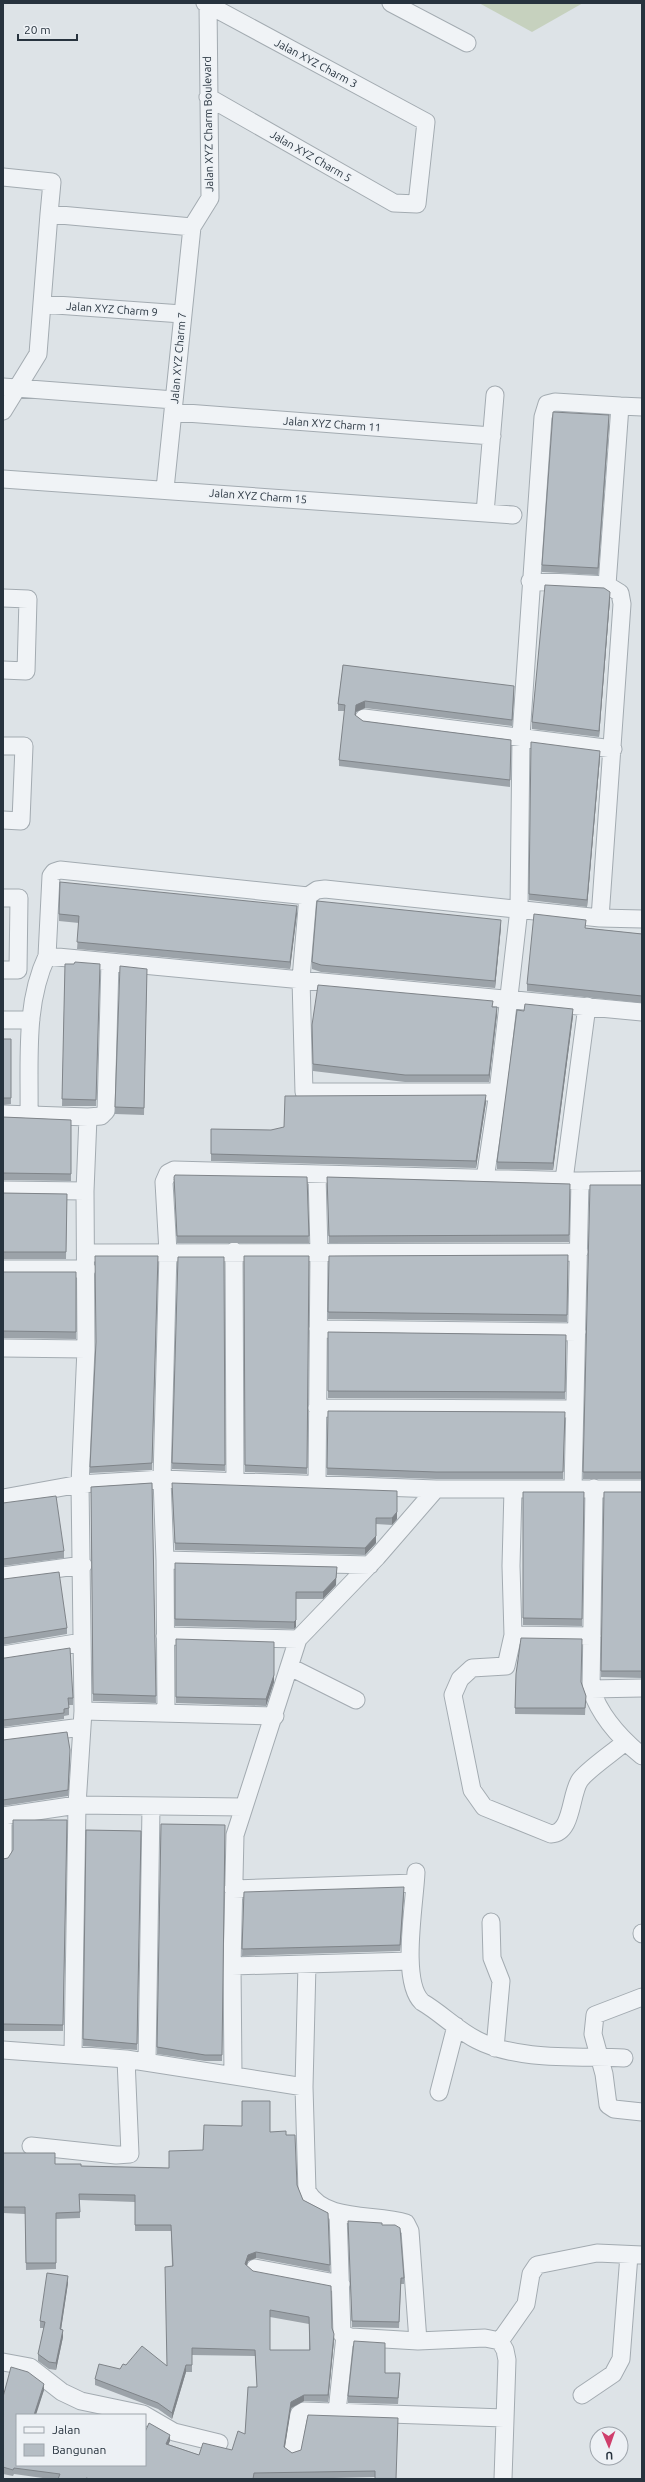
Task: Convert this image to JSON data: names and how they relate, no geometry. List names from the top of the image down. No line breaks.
{"streets":{"street":["Jalan XYZ Charm 3","Jalan XYZ Charm Boulevard","Jalan XYZ Charm 5","Jalan XYZ Charm 9","Jalan XYZ Charm 7","Jalan XYZ Charm 11","Jalan XYZ Charm 15"]},"crossings":[["Jalan XYZ Charm 3","Jalan XYZ Charm Boulevard"],["Jalan XYZ Charm 3","Jalan XYZ Charm 5"],["Jalan XYZ Charm Boulevard","Jalan XYZ Charm 5"],["Jalan XYZ Charm Boulevard","Jalan XYZ Charm 7"],["Jalan XYZ Charm 9","Jalan XYZ Charm 7"],["Jalan XYZ Charm 7","Jalan XYZ Charm 11"],["Jalan XYZ Charm 7","Jalan XYZ Charm 15"]],"legend":["Jalan","Bangunan"],"scale_bar":"20 m","north":"bottom"}
